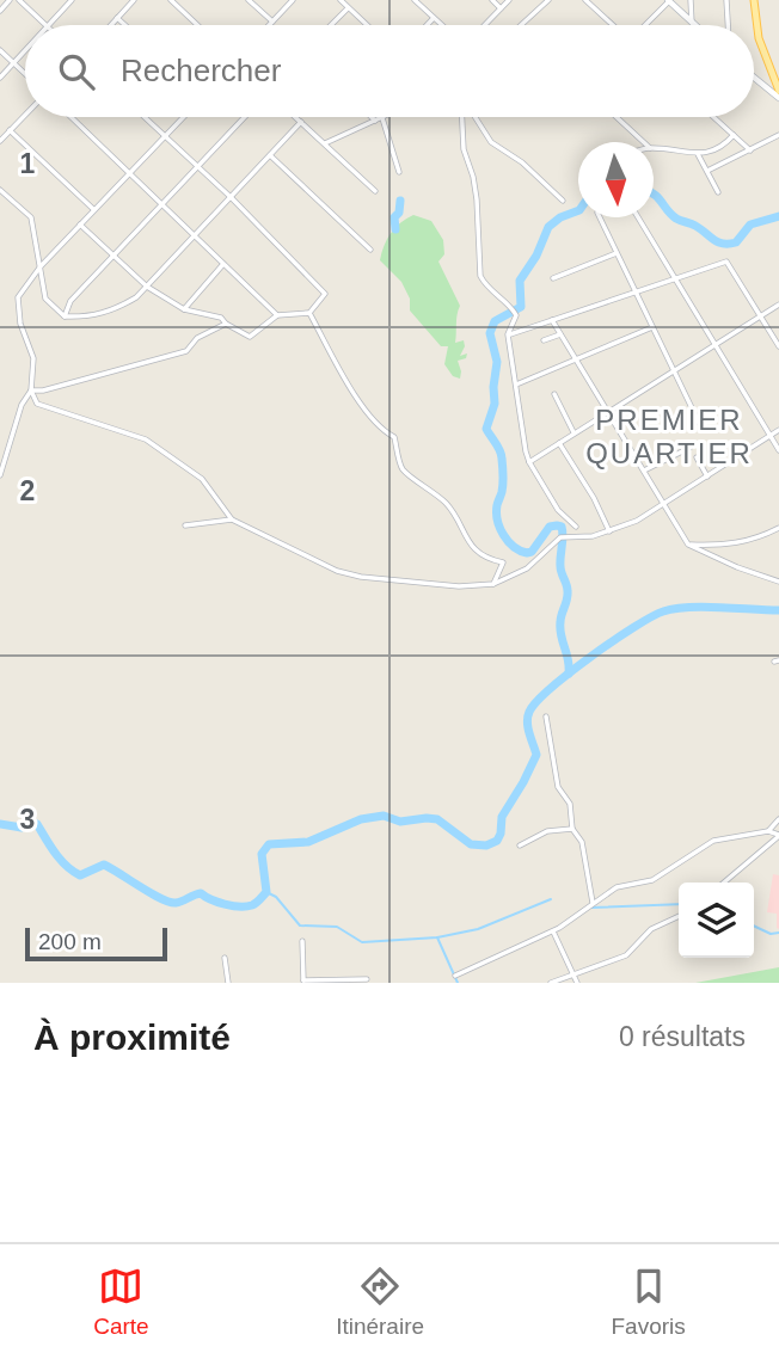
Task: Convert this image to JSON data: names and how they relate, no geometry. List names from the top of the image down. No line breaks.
{"districts":["PREMIER QUARTIER"],"scale_bar":"200 m","north":"bottom","page":{"search":"Rechercher","scale":"200 m","heading":["À proximité","0 résultats"],"nav":["Carte","Itinéraire","Favoris"]},"grid":{"rows":["1","2","3"]}}
